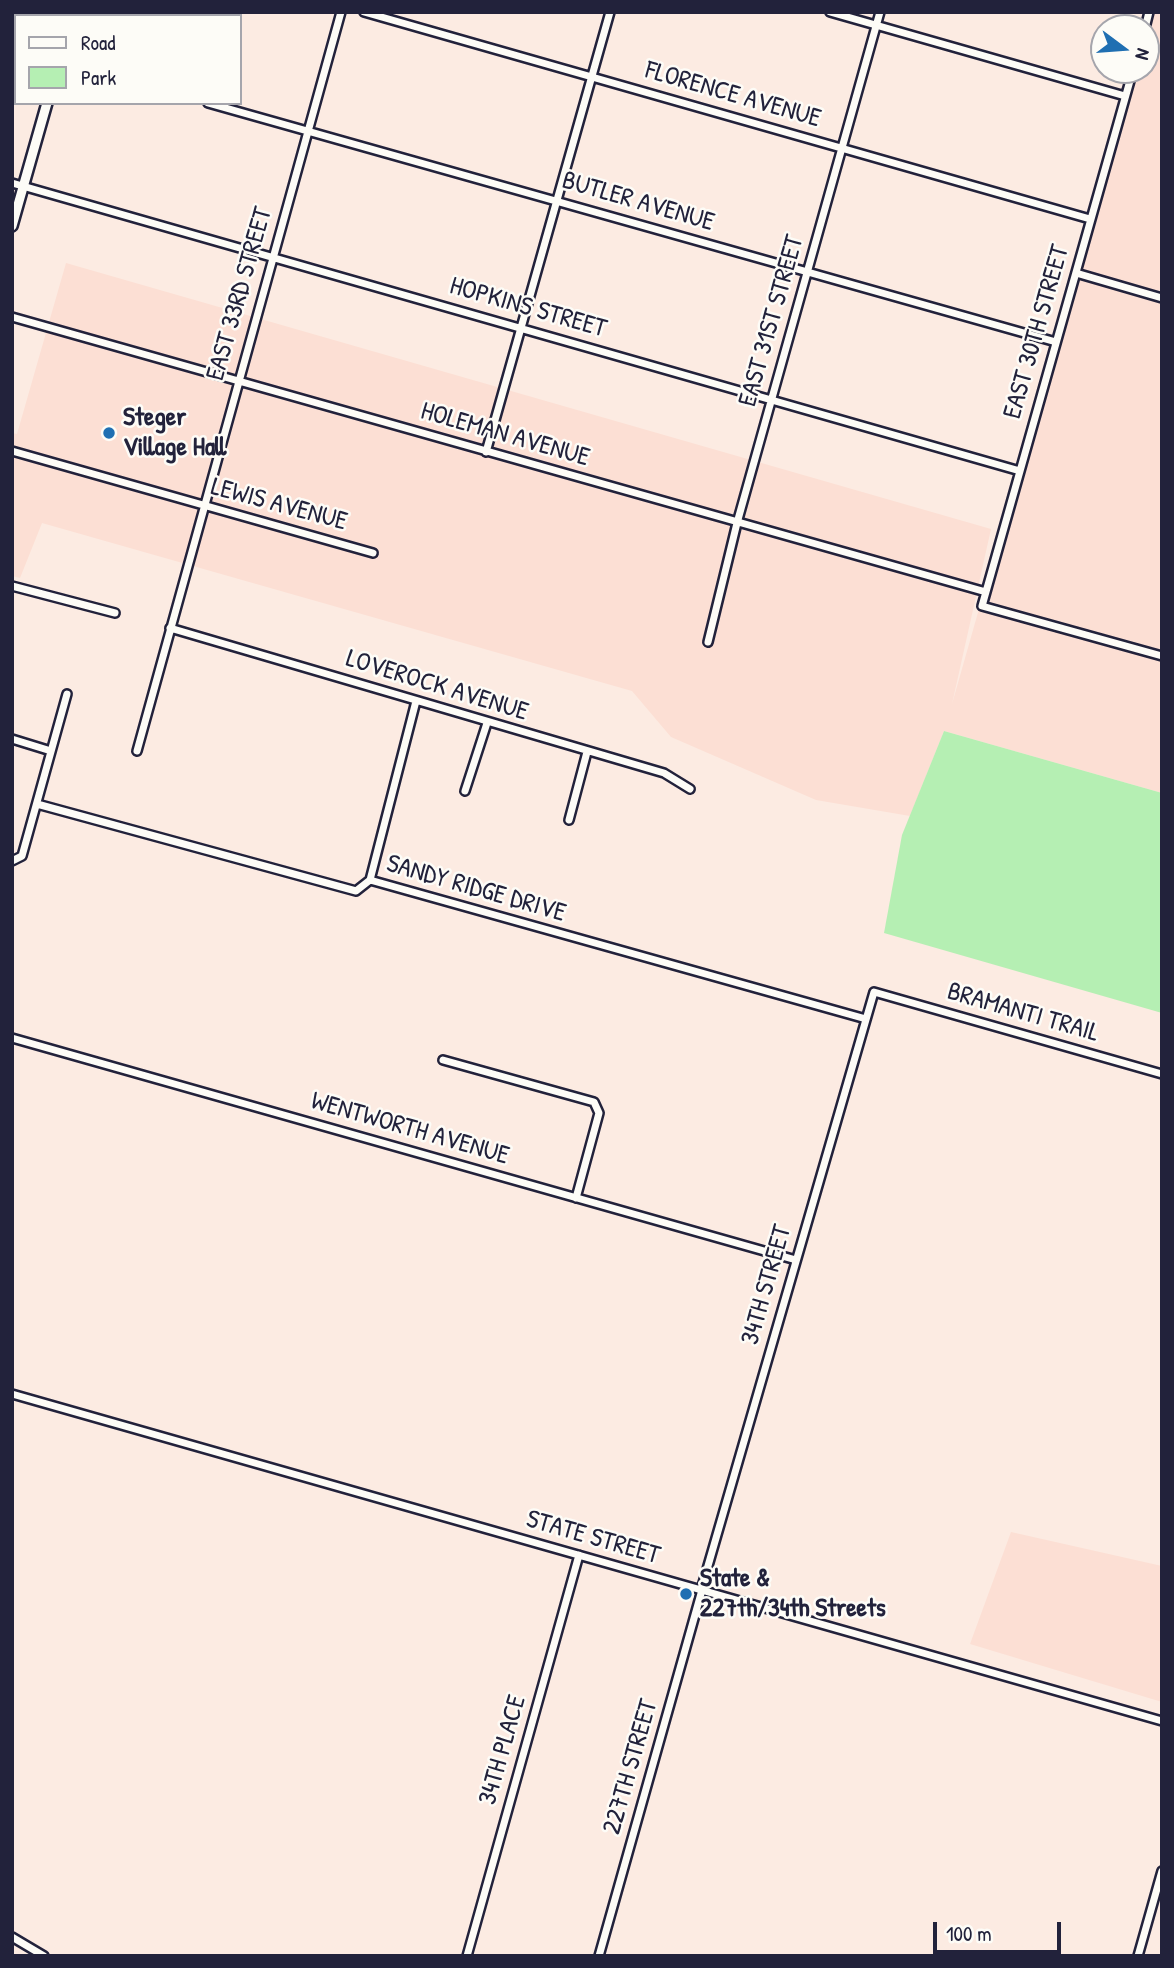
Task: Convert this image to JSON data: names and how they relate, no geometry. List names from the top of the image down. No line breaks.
{"streets":{"street":["FLORENCE AVENUE","BUTLER AVENUE","EAST 33RD STREET","HOPKINS STREET","EAST 31ST STREET","EAST 30TH STREET","HOLEMAN AVENUE","LEWIS AVENUE","LOVEROCK AVENUE","SANDY RIDGE DRIVE","BRAMANTI TRAIL","WENTWORTH AVENUE","34TH STREET","STATE STREET","34TH PLACE","227TH STREET"]},"crossings":[["FLORENCE AVENUE","EAST 31ST STREET"],["FLORENCE AVENUE","EAST 30TH STREET"],["BUTLER AVENUE","EAST 33RD STREET"],["BUTLER AVENUE","EAST 31ST STREET"],["BUTLER AVENUE","EAST 30TH STREET"],["EAST 33RD STREET","HOPKINS STREET"],["EAST 33RD STREET","HOLEMAN AVENUE"],["EAST 33RD STREET","LEWIS AVENUE"],["EAST 33RD STREET","LOVEROCK AVENUE"],["HOPKINS STREET","EAST 31ST STREET"],["HOPKINS STREET","EAST 30TH STREET"],["EAST 31ST STREET","HOLEMAN AVENUE"],["EAST 30TH STREET","HOLEMAN AVENUE"],["SANDY RIDGE DRIVE","34TH STREET"],["BRAMANTI TRAIL","34TH STREET"],["WENTWORTH AVENUE","34TH STREET"],["34TH STREET","STATE STREET"],["34TH STREET","227TH STREET"],["STATE STREET","34TH PLACE"],["STATE STREET","227TH STREET"]],"places":["Steger Village Hall","State & 227th/34th Streets"],"legend":["Road","Park"],"scale_bar":"100 m","north":"right"}
